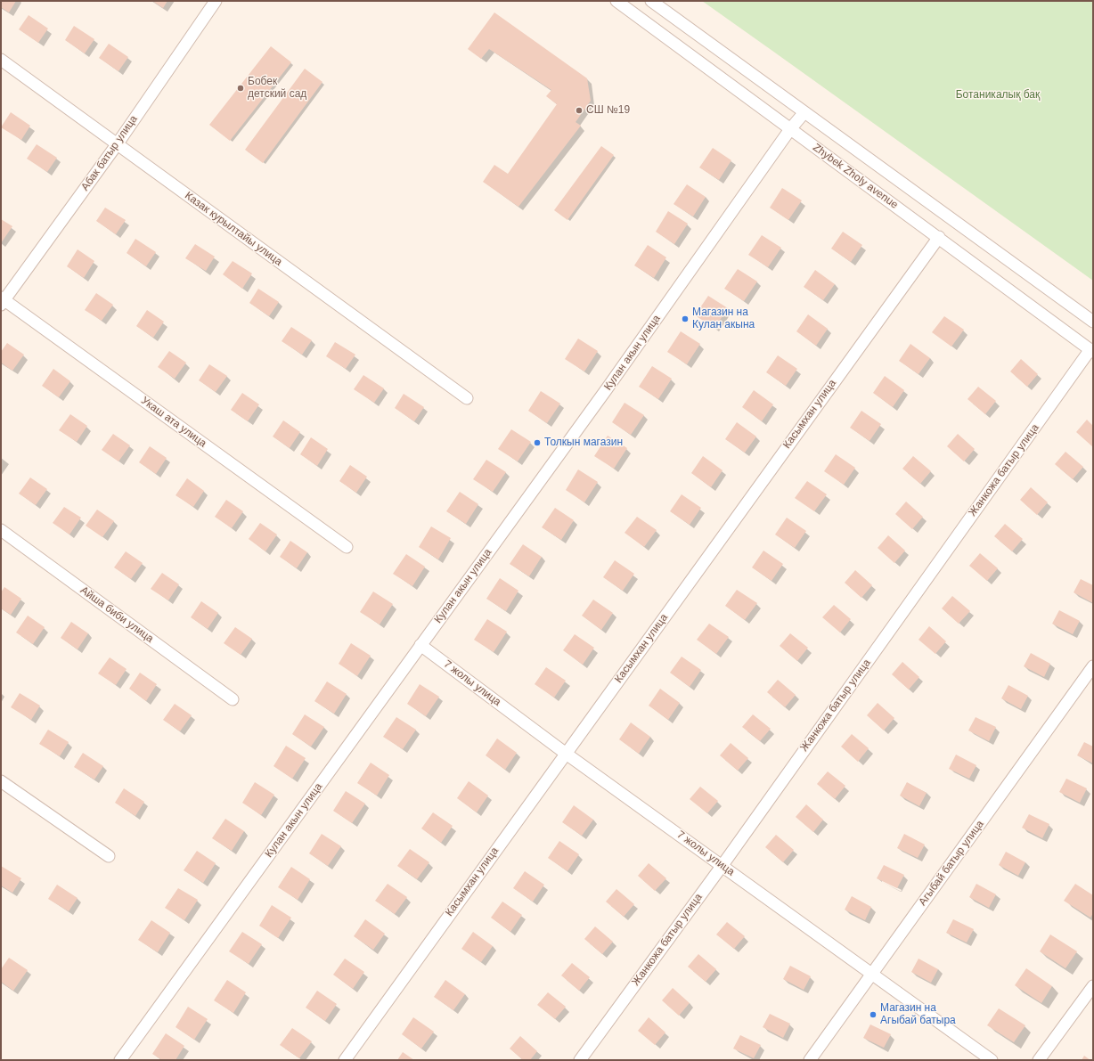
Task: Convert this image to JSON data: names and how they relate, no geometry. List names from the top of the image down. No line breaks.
{"streets":{"street":["Абак батыр улица","Zhybek Zholy avenue","Казак курылтайы улица","Кулан акын улица","Касымхан улица","Укаш ата улица","Жанкожа батыр улица","Айша биби улица","7 жолы улица","Агыбай батыр улица"]},"crossings":[["Абак батыр улица","Казак курылтайы улица"],["Абак батыр улица","Укаш ата улица"],["Zhybek Zholy avenue","Кулан акын улица"],["Zhybek Zholy avenue","Касымхан улица"],["Zhybek Zholy avenue","Жанкожа батыр улица"],["Кулан акын улица","7 жолы улица"],["Касымхан улица","7 жолы улица"],["Жанкожа батыр улица","7 жолы улица"],["7 жолы улица","Агыбай батыр улица"]],"parks":["Ботаникалық бақ"],"places":["Бобек детский сад","СШ №19","Магазин на Кулан акына","Толкын магазин","Магазин на Агыбай батыра"]}
